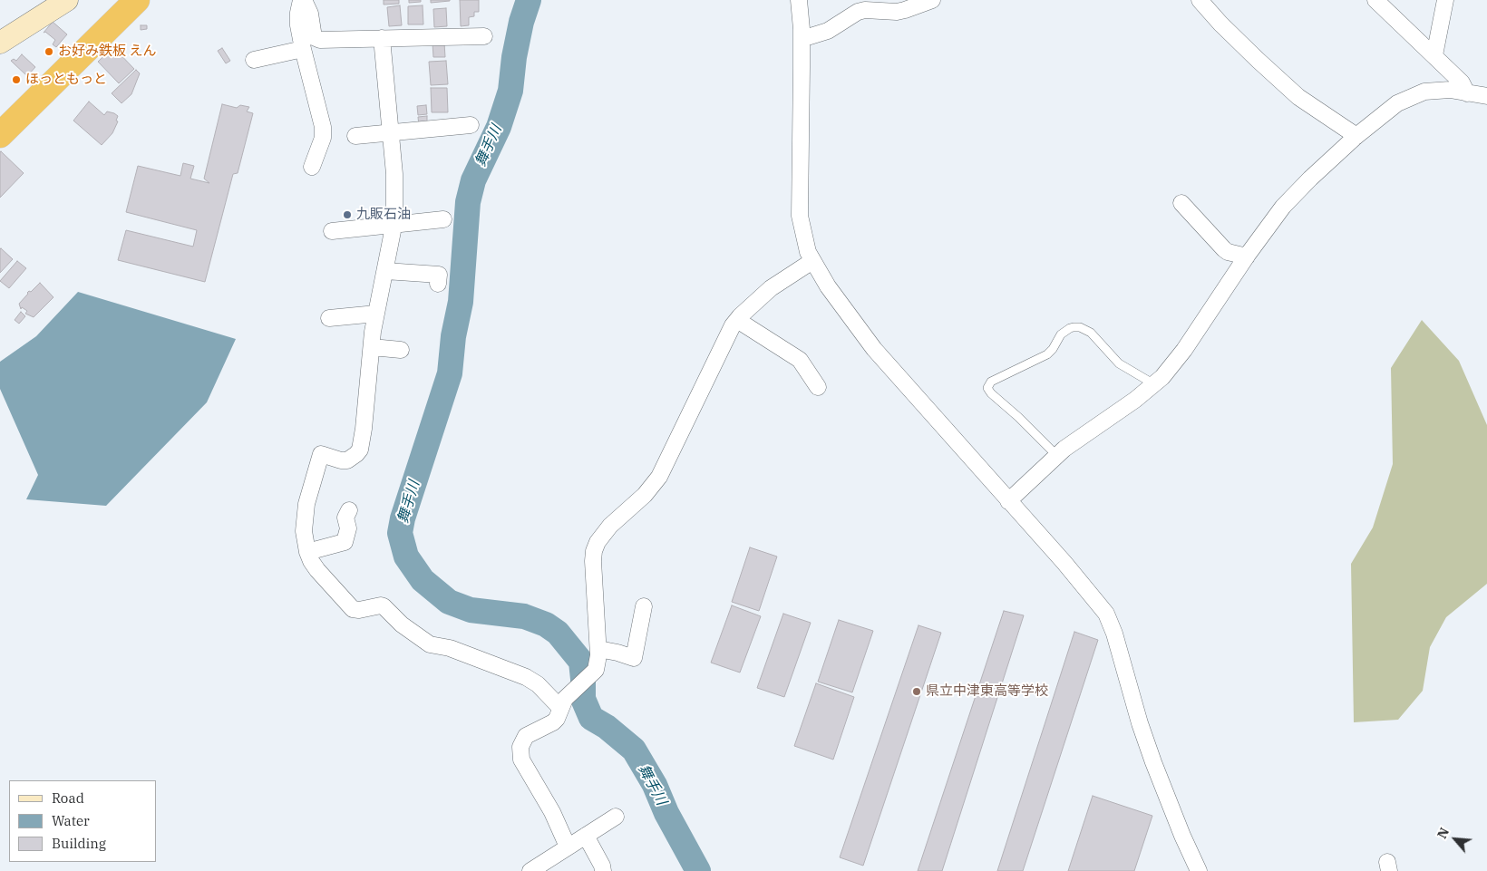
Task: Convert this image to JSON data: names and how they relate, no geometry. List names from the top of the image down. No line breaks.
{"water":["舞手川"],"places":["お好み鉄板 えん","ほっともっと","九販石油","県立中津東高等学校"],"legend":["Road","Water","Building"],"north":"top left"}
